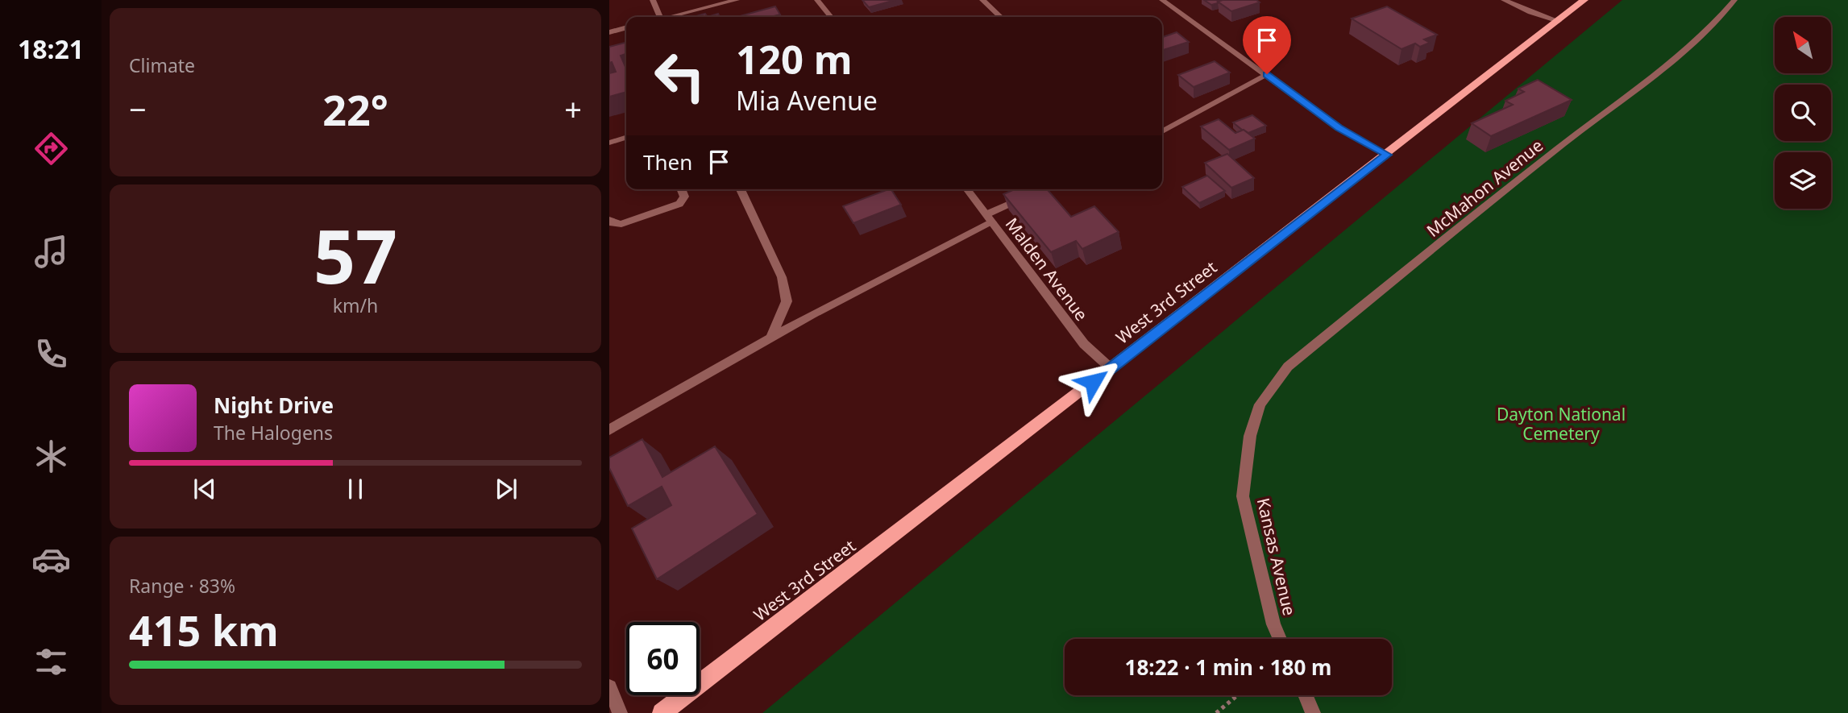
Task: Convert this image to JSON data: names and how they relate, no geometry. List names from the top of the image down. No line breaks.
{"streets":{"main road":["West 3rd Street"],"street":["McMahon Avenue","Malden Avenue","Kansas Avenue"]},"crossings":[["McMahon Avenue","Kansas Avenue"],["Malden Avenue","West 3rd Street"]],"parks":["Dayton National Cemetery"],"north":"top left","page":{"tabs":"18:21","tile":["Climate",["57","km/h"],["Range · 83%","415 km"]],"turn":["120 m","Mia Avenue"],"heat":["−","22°","+"],"then":"Then","song":["Night Drive","The Halogens"],"limit":"60","trip":"18:22 · 1 min · 180 m"}}
